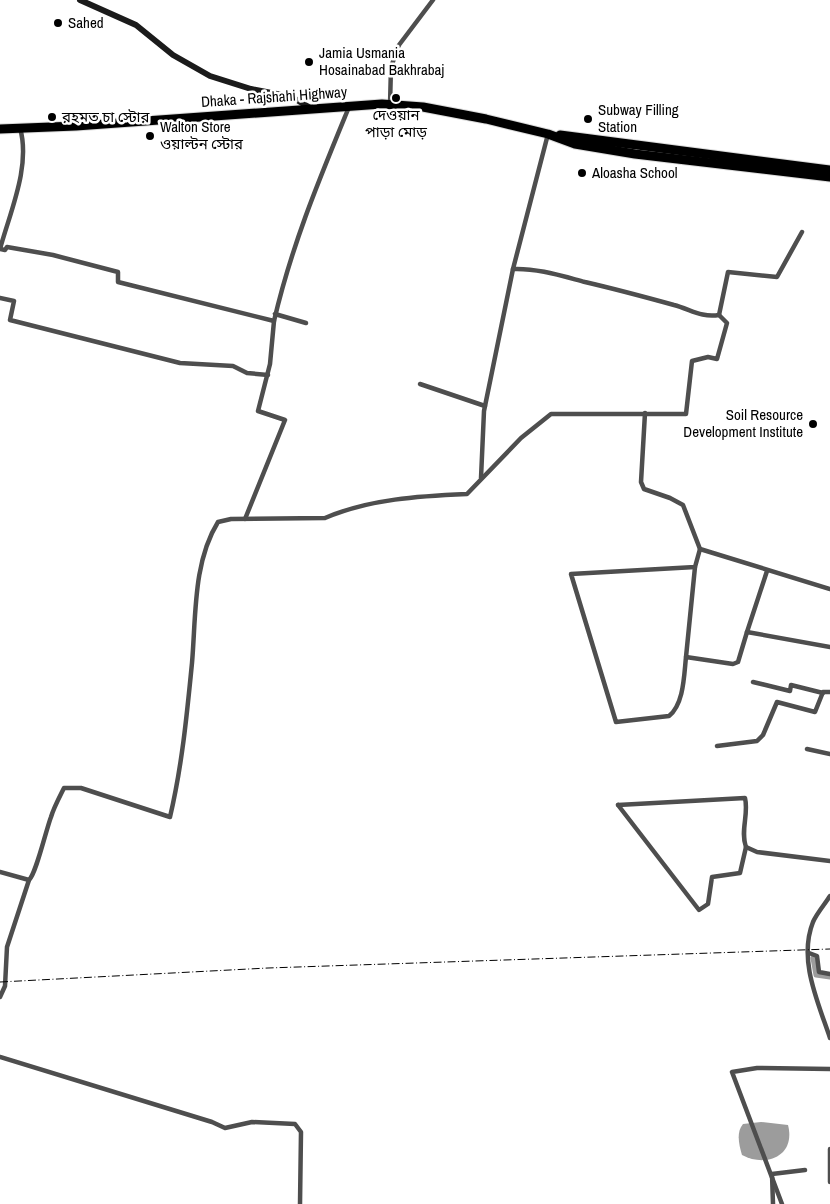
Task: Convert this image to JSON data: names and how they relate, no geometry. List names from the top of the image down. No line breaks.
{"streets":{"highway":["Dhaka - Rajshahi Highway"]},"places":["Sahed","Jamia Usmania Hosainabad Bakhrabaj","দেওয়ান পাড়া মোড়","রহমত চা স্টোর","Subway Filling Station","Walton Store ওয়াল্টন স্টোর","Aloasha School","Soil Resource Development Institute"]}
